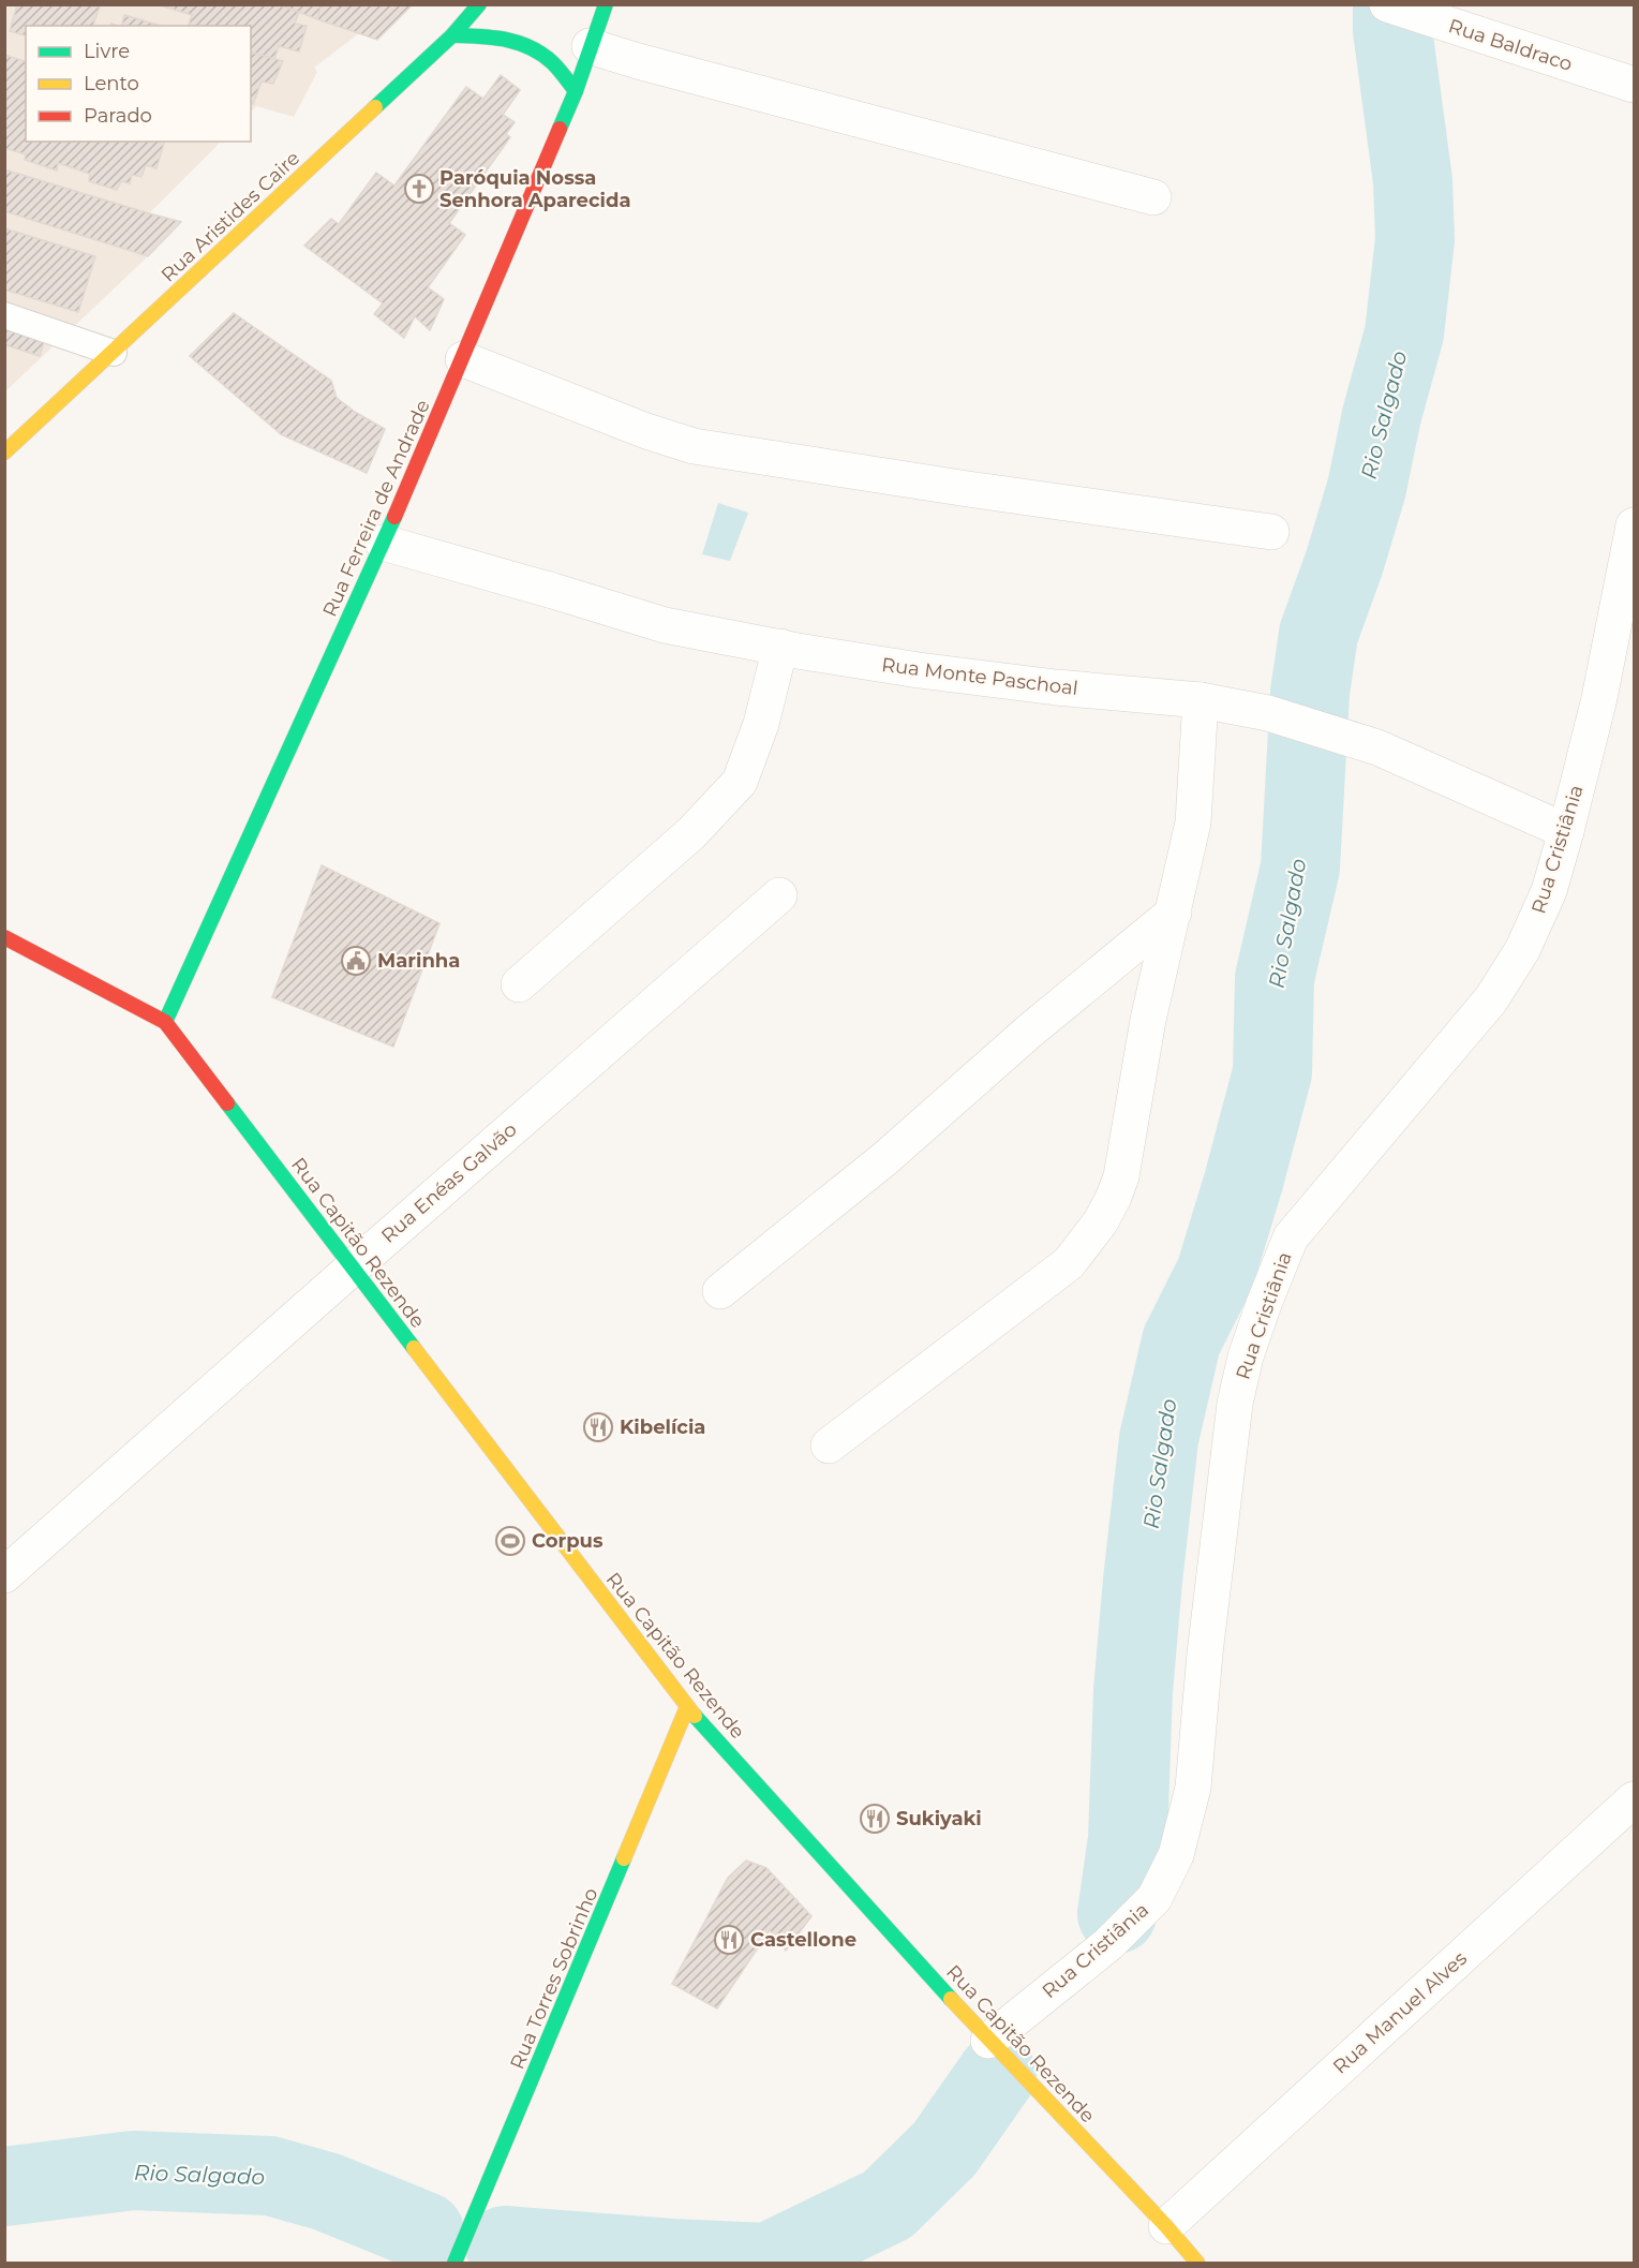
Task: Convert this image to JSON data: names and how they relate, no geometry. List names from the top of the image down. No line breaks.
{"streets":{"street":["Rua Baldraco","Rua Aristides Caire","Rua Ferreira de Andrade","Rua Monte Paschoal","Rua Cristiânia","Rua Enéas Galvão","Rua Capitão Rezende","Rua Torres Sobrinho","Rua Manuel Alves"]},"crossings":[["Rua Ferreira de Andrade","Rua Monte Paschoal"],["Rua Ferreira de Andrade","Rua Capitão Rezende"],["Rua Monte Paschoal","Rua Cristiânia"],["Rua Cristiânia","Rua Capitão Rezende"],["Rua Enéas Galvão","Rua Capitão Rezende"],["Rua Capitão Rezende","Rua Torres Sobrinho"],["Rua Capitão Rezende","Rua Manuel Alves"]],"water":["Rio Salgado"],"places":{"church":["Paróquia Nossa Senhora Aparecida"],"public building":["Marinha"],"restaurant":["Kibelícia","Sukiyaki","Castellone"],"sports":["Corpus"]},"legend":["Livre","Lento","Parado"]}
